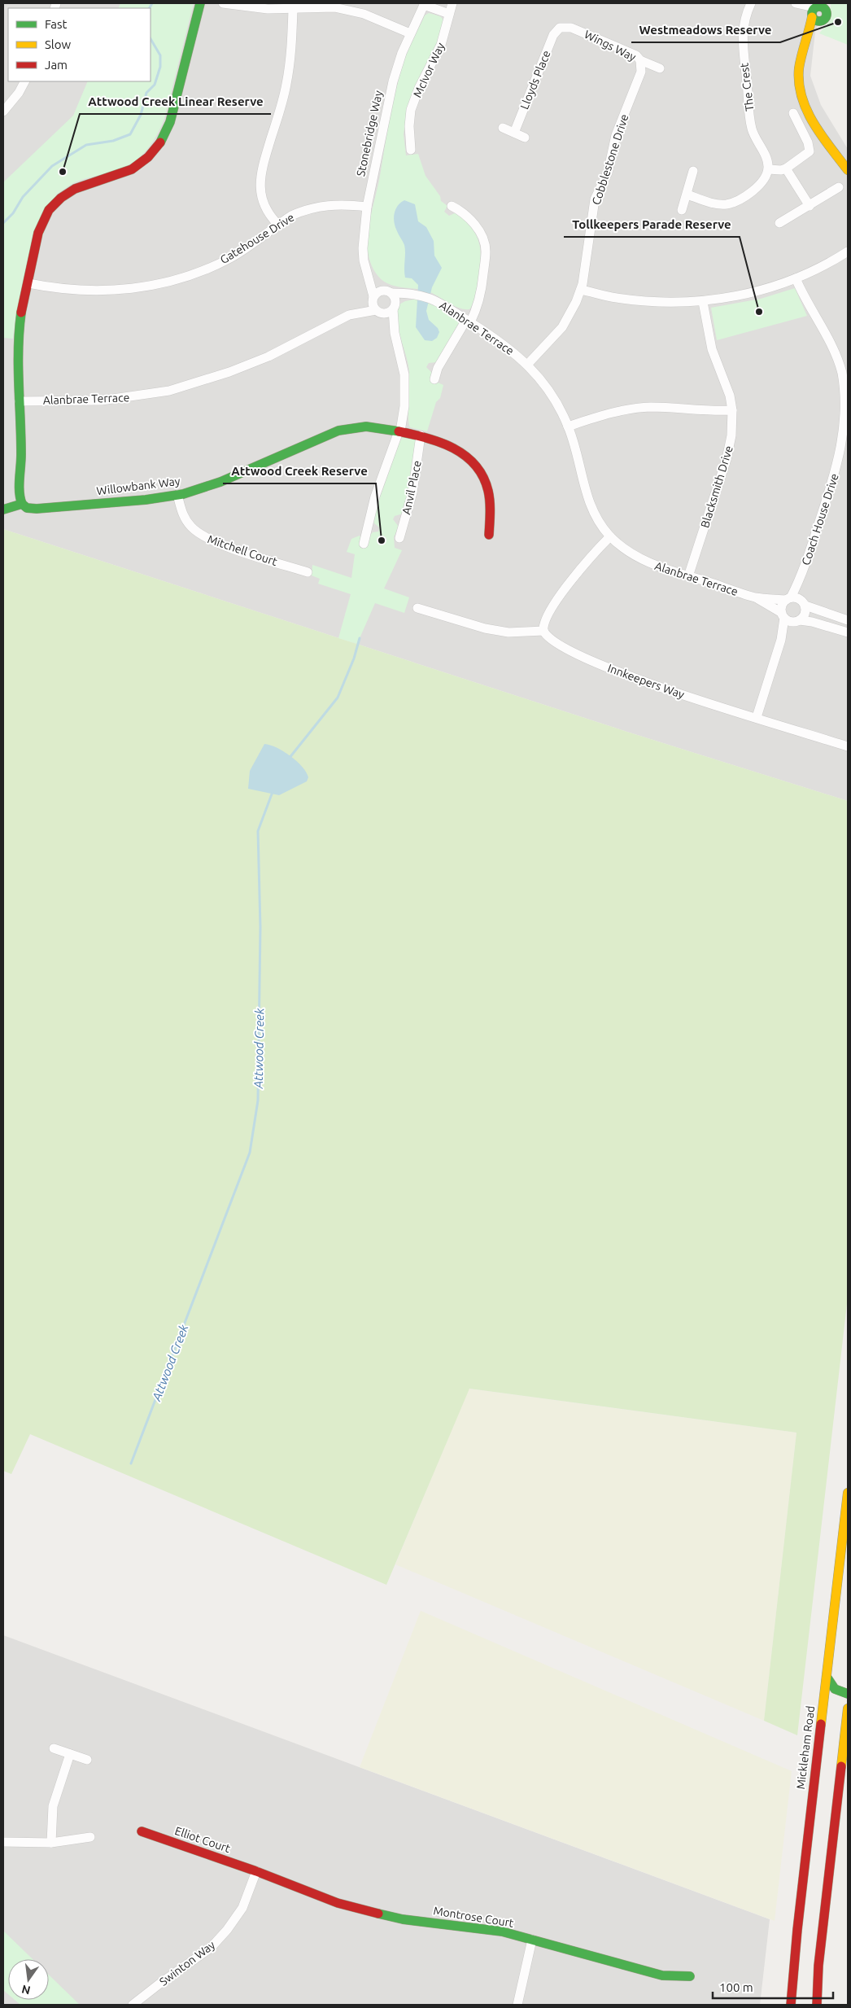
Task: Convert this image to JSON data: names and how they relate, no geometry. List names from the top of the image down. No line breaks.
{"streets":{"street":["Wings Way","McIvor Way","Lloyds Place","The Crest","Stonebridge Way","Cobblestone Drive","Gatehouse Drive","Alanbrae Terrace","Willowbank Way","Blacksmith Drive","Anvil Place","Coach House Drive","Mitchell Court","Innkeepers Way","Mickleham Road","Elliot Court","Montrose Court","Swinton Way"]},"crossings":[["Wings Way","Lloyds Place"],["Wings Way","Cobblestone Drive"],["Stonebridge Way","Gatehouse Drive"],["Stonebridge Way","Alanbrae Terrace"],["Stonebridge Way","Willowbank Way"],["Cobblestone Drive","Alanbrae Terrace"],["Alanbrae Terrace","Blacksmith Drive"],["Alanbrae Terrace","Coach House Drive"],["Willowbank Way","Anvil Place"],["Willowbank Way","Mitchell Court"],["Elliot Court","Montrose Court"],["Elliot Court","Swinton Way"],["Montrose Court","Swinton Way"]],"water":["Attwood Creek"],"places":["Westmeadows Reserve","Attwood Creek Linear Reserve","Tollkeepers Parade Reserve","Attwood Creek Reserve"],"legend":["Fast","Slow","Jam"],"scale_bar":"100 m","north":"bottom"}
